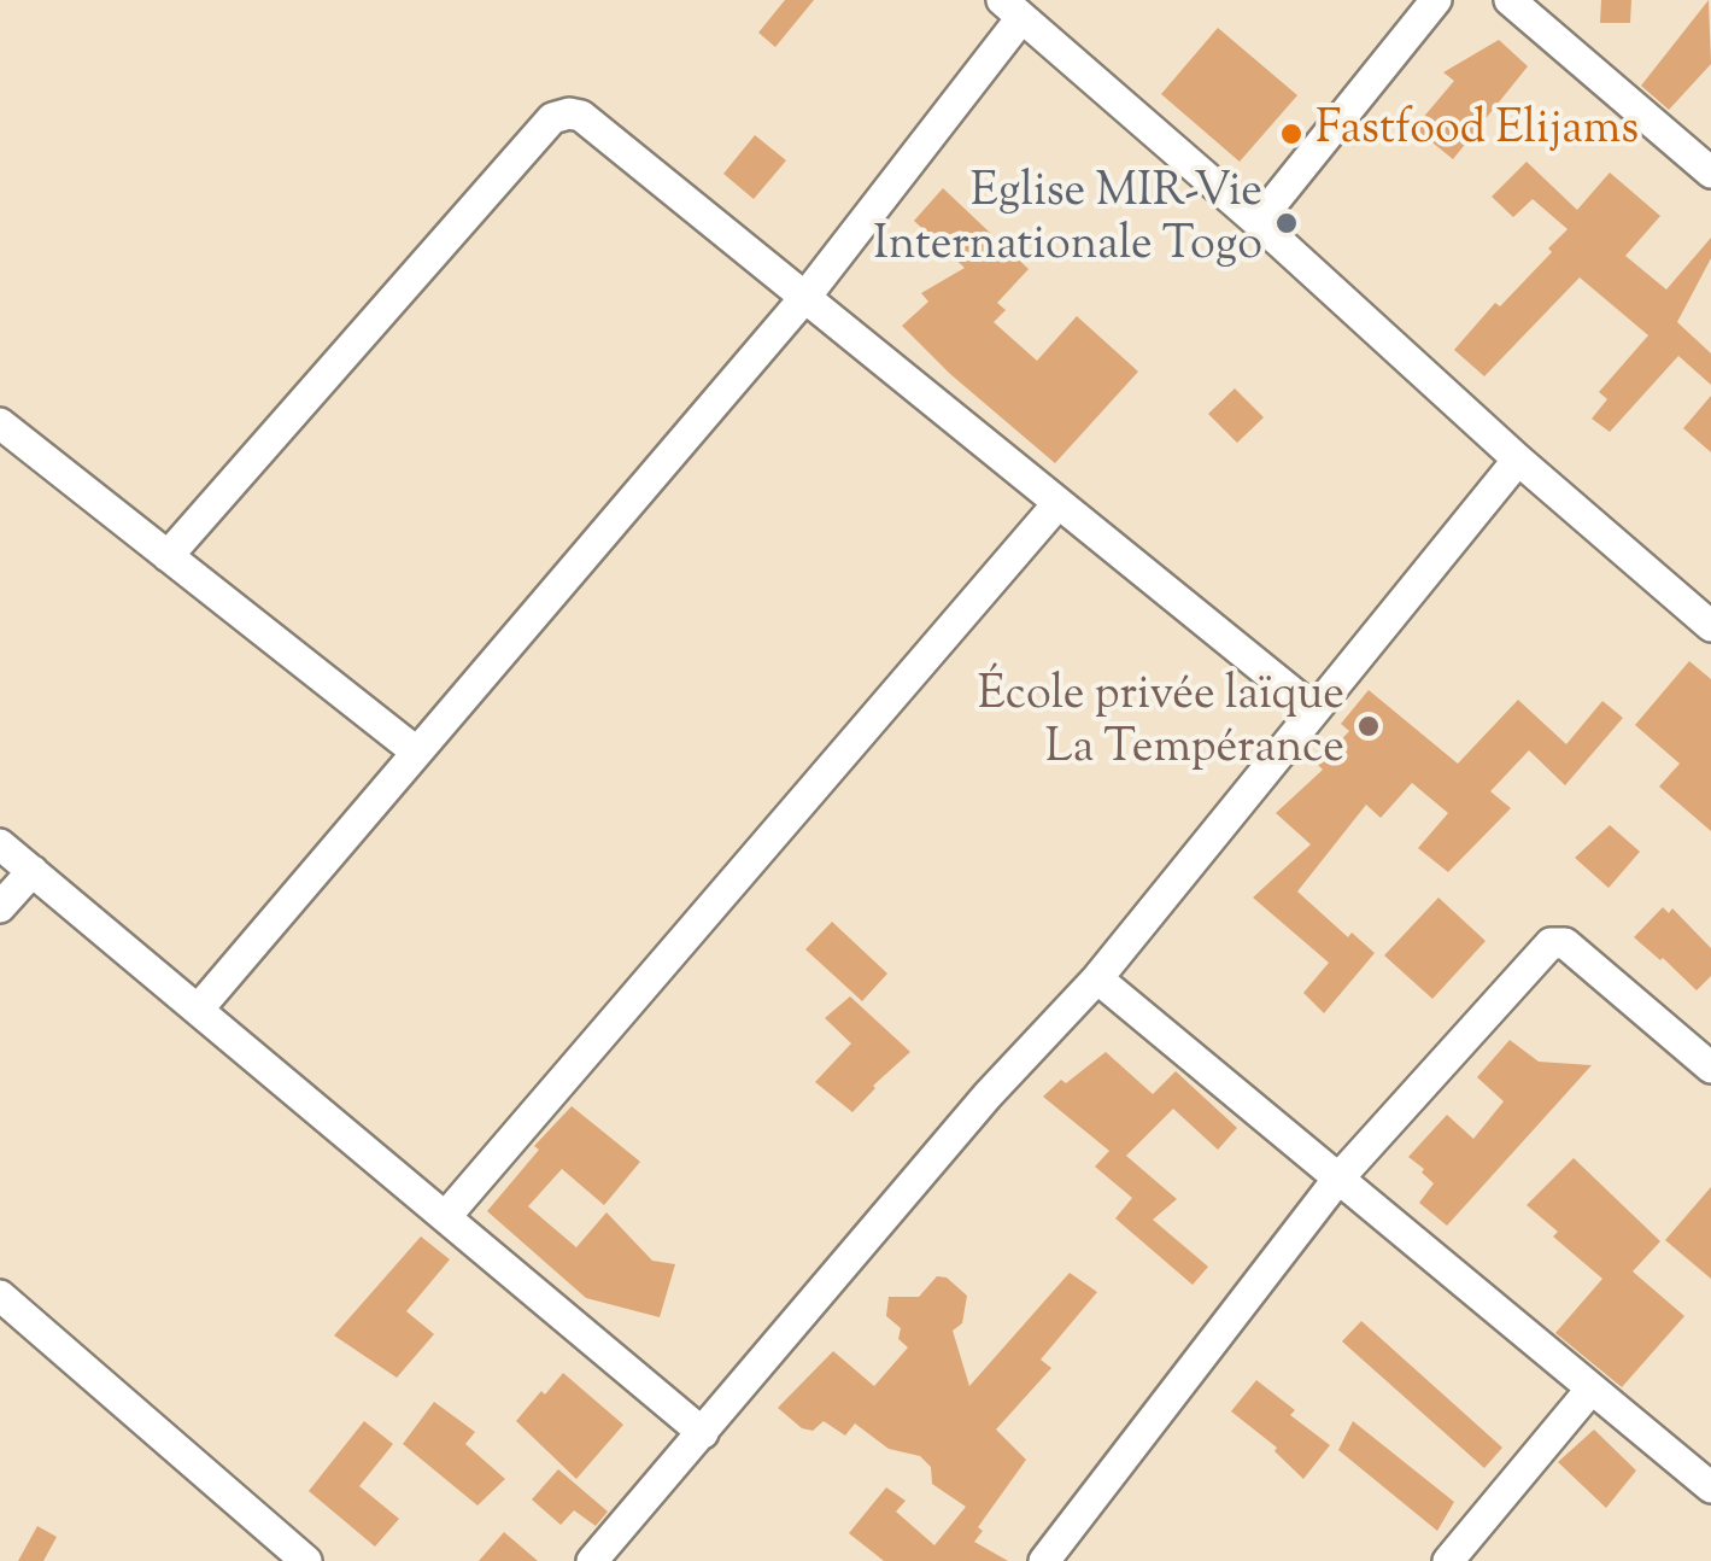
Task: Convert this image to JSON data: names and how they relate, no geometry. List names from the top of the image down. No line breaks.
{"places":["Fastfood Elijams","Eglise MIR-Vie Internationale Togo","École privée laïque La Tempérance"]}
